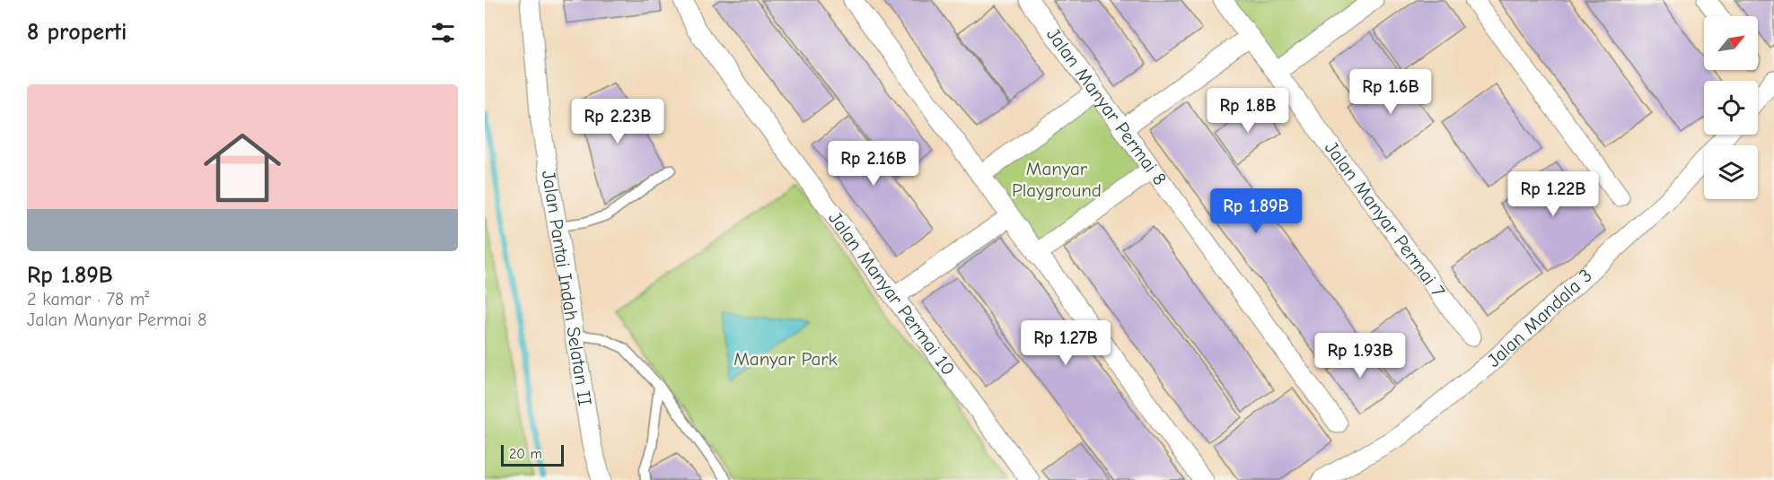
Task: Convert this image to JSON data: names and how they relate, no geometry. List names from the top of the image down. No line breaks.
{"streets":{"street":["Jalan Manyar Permai 8","Jalan Manyar Permai 7","Jalan Pantai Indah Selatan II","Jalan Manyar Permai 10","Jalan Mandala 3"]},"parks":["Manyar Playground","Manyar Park"],"scale_bar":"20 m","north":"top right","page":{"heading":"8 properti","list":[{"name":"Rp 1.89B","note":"2 kamar · 78 m² · Jalan Manyar Permai 8"}],"price":["Rp 1.6B","Rp 1.8B","Rp 2.23B","Rp 2.16B","Rp 1.22B","Rp 1.89B","Rp 1.27B","Rp 1.93B"],"scale":"20 m"}}
